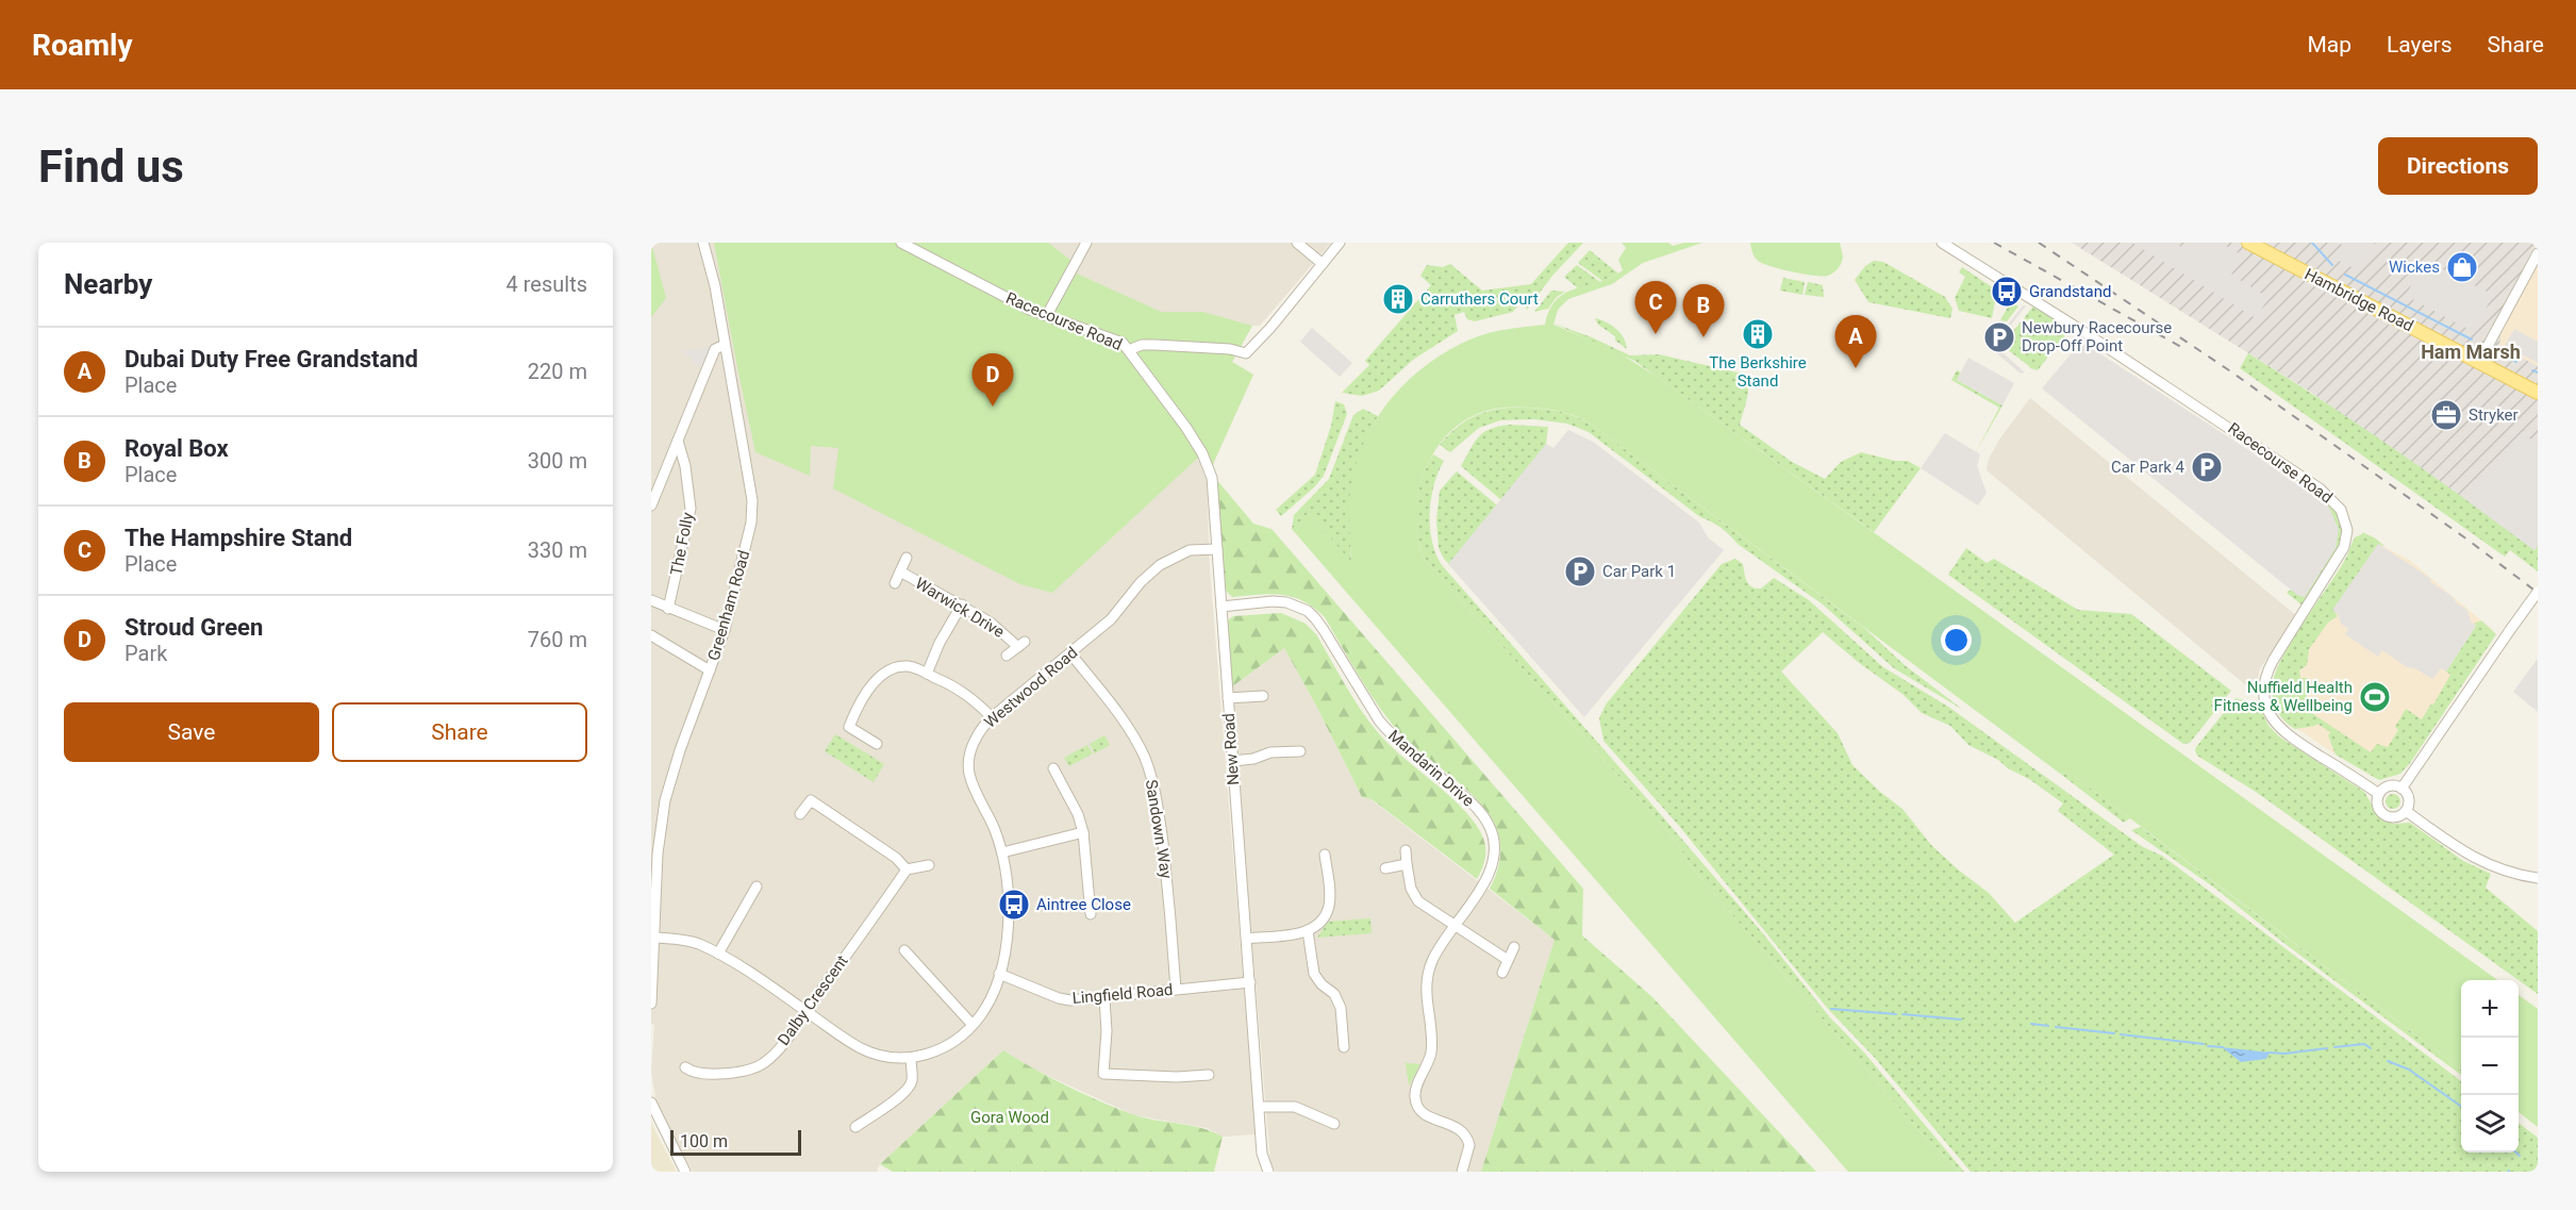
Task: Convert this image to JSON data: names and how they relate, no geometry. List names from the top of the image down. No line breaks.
{"streets":{"main road":["Hambridge Road"],"street":["Racecourse Road","The Folly","Greenham Road","Warwick Drive","Westwood Road","New Road","Mandarin Drive","Sandown Way","Lingfield Road","Dalby Crescent"]},"crossings":[["Racecourse Road","New Road"],["Greenham Road","Westwood Road"],["Westwood Road","New Road"],["Westwood Road","Sandown Way"],["Westwood Road","Lingfield Road"],["Westwood Road","Dalby Crescent"],["New Road","Mandarin Drive"],["New Road","Lingfield Road"],["Sandown Way","Lingfield Road"]],"districts":["Ham Marsh"],"parks":["Gora Wood"],"places":{"shop":["Wickes"],"bus stop":["Grandstand","Aintree Close"],"building":["Carruthers Court","The Berkshire Stand"],"parking":["Newbury Racecourse Drop-Off Point","Car Park 4","Car Park 1"],"office":["Stryker"],"sports":["Nuffield Health Fitness & Wellbeing"]},"scale_bar":"100 m","page":{"header":"Roamly","nav":["Map","Layers","Share"],"buttons":["Directions",["Save","Share"]],"title":"Find us","heading":["Nearby","4 results"],"pins":["C","B","A","D"],"list":[{"mark":"A","name":"Dubai Duty Free Grandstand","note":"Place","value":"220 m"},{"mark":"B","name":"Royal Box","note":"Place","value":"300 m"},{"mark":"C","name":"The Hampshire Stand","note":"Place","value":"330 m"},{"mark":"D","name":"Stroud Green","note":"Park","value":"760 m"}],"map_buttons":["+","−"],"scale":"100 m"}}
